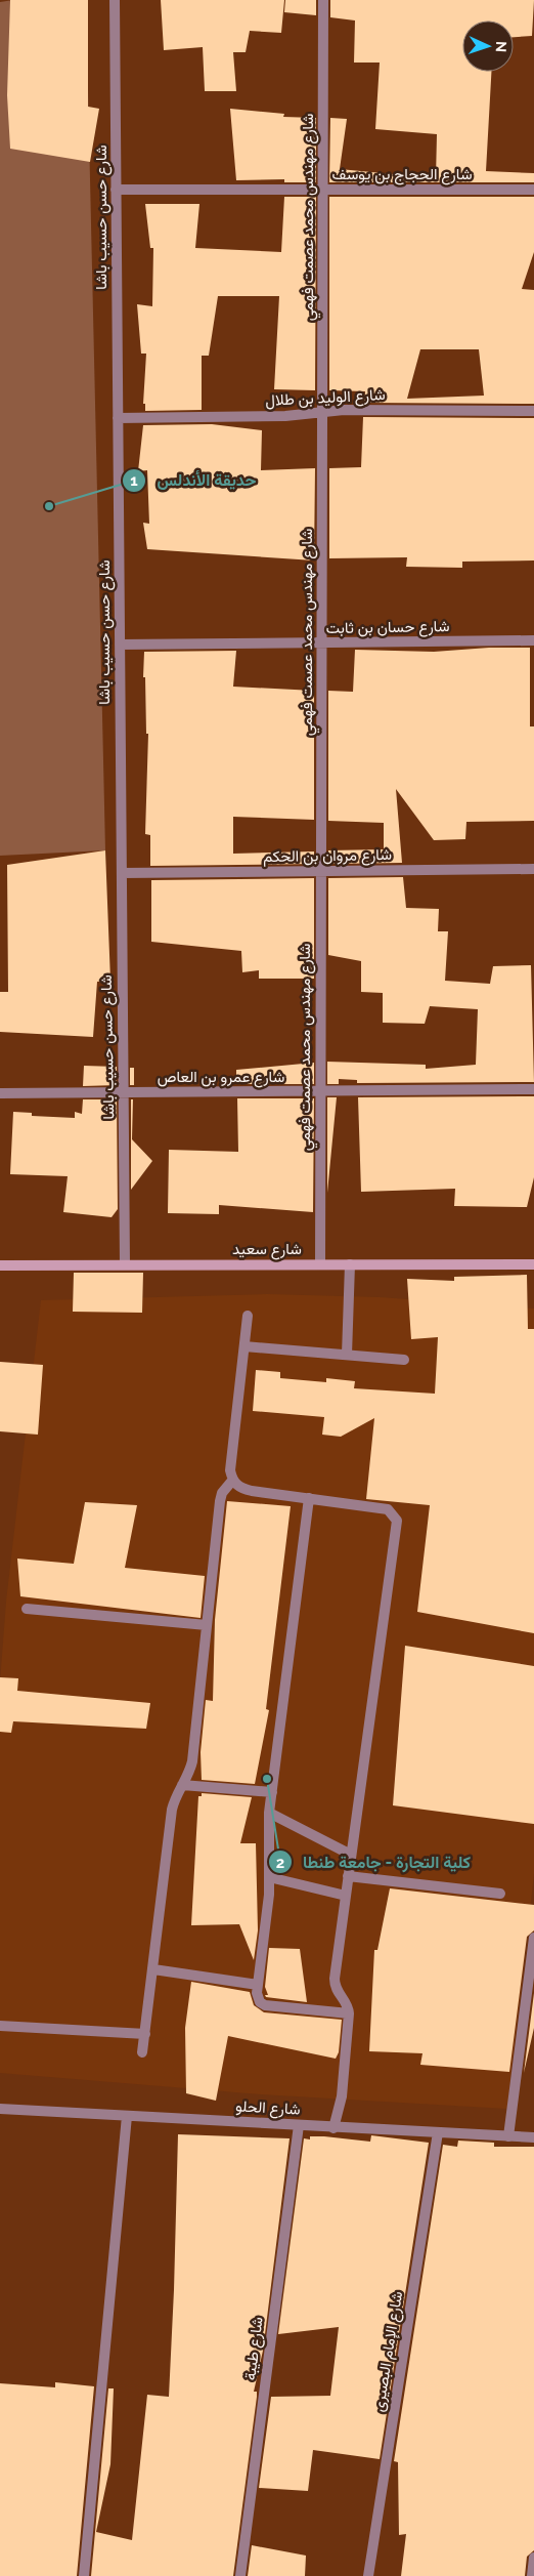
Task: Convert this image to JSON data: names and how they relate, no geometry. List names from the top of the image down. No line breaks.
{"streets":{"street":["شارع الحجاج بن يوسف","شارع حسن حسيب باشا","شارع مهندس محمد عصمت فهمي","شارع الوليد بن طلال","شارع حسان بن ثابت","شارع مروان بن الحكم","شارع عمرو بن العاص","شارع سعيد","شارع الحلو","شارع طيبة","شارع الإمام البصيرى"]},"crossings":[["شارع الحجاج بن يوسف","شارع حسن حسيب باشا"],["شارع الحجاج بن يوسف","شارع مهندس محمد عصمت فهمي"],["شارع حسن حسيب باشا","شارع الوليد بن طلال"],["شارع حسن حسيب باشا","شارع حسان بن ثابت"],["شارع حسن حسيب باشا","شارع مروان بن الحكم"],["شارع حسن حسيب باشا","شارع عمرو بن العاص"],["شارع حسن حسيب باشا","شارع سعيد"],["شارع مهندس محمد عصمت فهمي","شارع الوليد بن طلال"],["شارع مهندس محمد عصمت فهمي","شارع حسان بن ثابت"],["شارع مهندس محمد عصمت فهمي","شارع مروان بن الحكم"],["شارع مهندس محمد عصمت فهمي","شارع عمرو بن العاص"],["شارع مهندس محمد عصمت فهمي","شارع سعيد"],["شارع الحلو","شارع طيبة"],["شارع الحلو","شارع الإمام البصيرى"]],"places":["حديقة الأندلس","كلية التجارة - جامعة طنطا"],"north":"right"}
